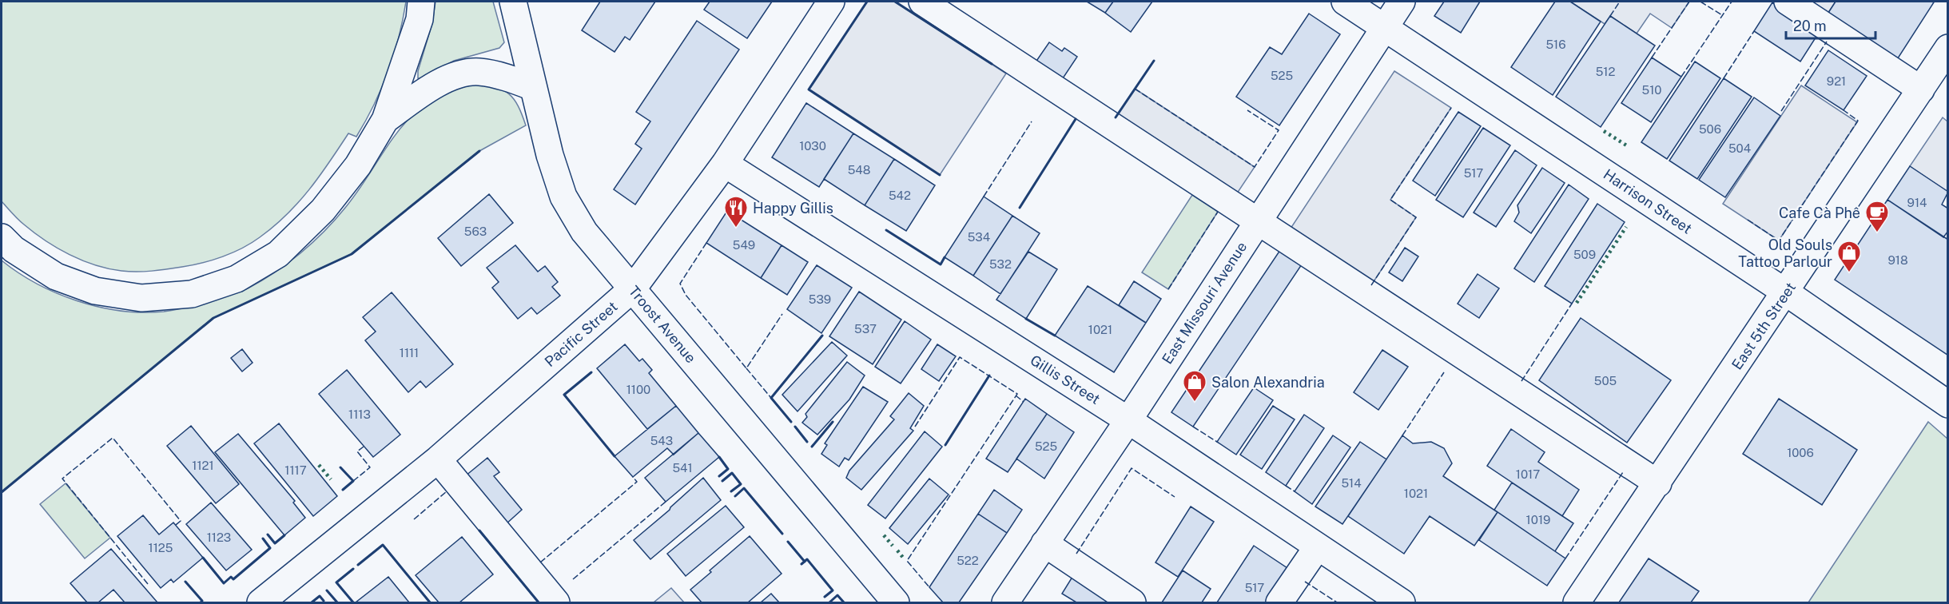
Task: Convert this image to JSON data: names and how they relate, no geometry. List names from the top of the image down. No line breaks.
{"streets":{"main road":["Harrison Street","East Missouri Avenue","Troost Avenue","East 5th Street","Pacific Street","Gillis Street"]},"crossings":[["Harrison Street","East Missouri Avenue"],["Harrison Street","East 5th Street"],["East Missouri Avenue","Gillis Street"],["Troost Avenue","Pacific Street"],["Pacific Street","Gillis Street"]],"places":{"restaurant":["Happy Gillis"],"cafe":["Cafe Cà Phê"],"shop":["Old Souls Tattoo Parlour","Salon Alexandria"]},"house_numbers":["516","512","525","921","510","506","1030","504","548","517","542","914","563","534","549","509","918","532","539","537","1021","1111","505","1100","1113","543","525","1006","1121","541","1117","1017","514","1021","1019","1123","1125","522","517"],"scale_bar":"20 m"}
